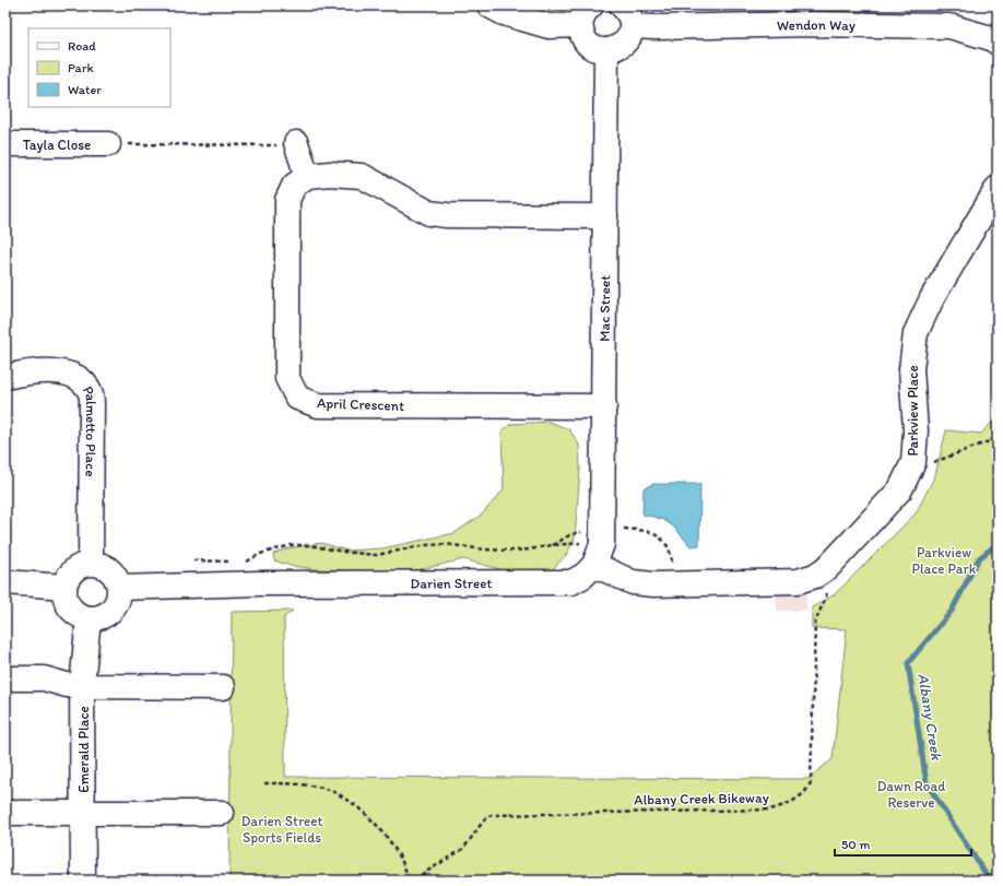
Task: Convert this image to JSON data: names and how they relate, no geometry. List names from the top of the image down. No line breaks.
{"streets":{"street":["Wendon Way","Tayla Close","Mac Street","April Crescent","Parkview Place","Palmetto Place","Darien Street","Emerald Place"],"path":["Albany Creek Bikeway"]},"crossings":[["Mac Street","April Crescent"],["Mac Street","Parkview Place"],["Mac Street","Darien Street"],["Parkview Place","Darien Street"],["Parkview Place","Albany Creek Bikeway"],["Palmetto Place","Darien Street"],["Palmetto Place","Emerald Place"],["Darien Street","Emerald Place"]],"water":["Albany Creek"],"parks":["Parkview Place Park","Dawn Road Reserve","Darien Street Sports Fields"],"legend":["Road","Park","Water"],"scale_bar":"50 m"}
